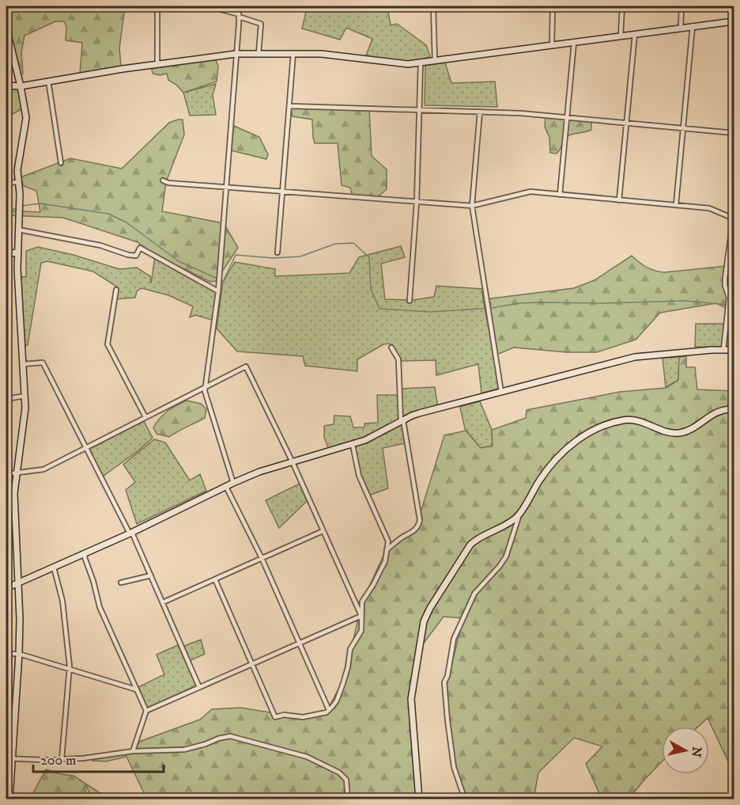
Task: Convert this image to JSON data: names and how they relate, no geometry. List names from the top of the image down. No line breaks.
{"scale_bar":"200 m","north":"right"}
